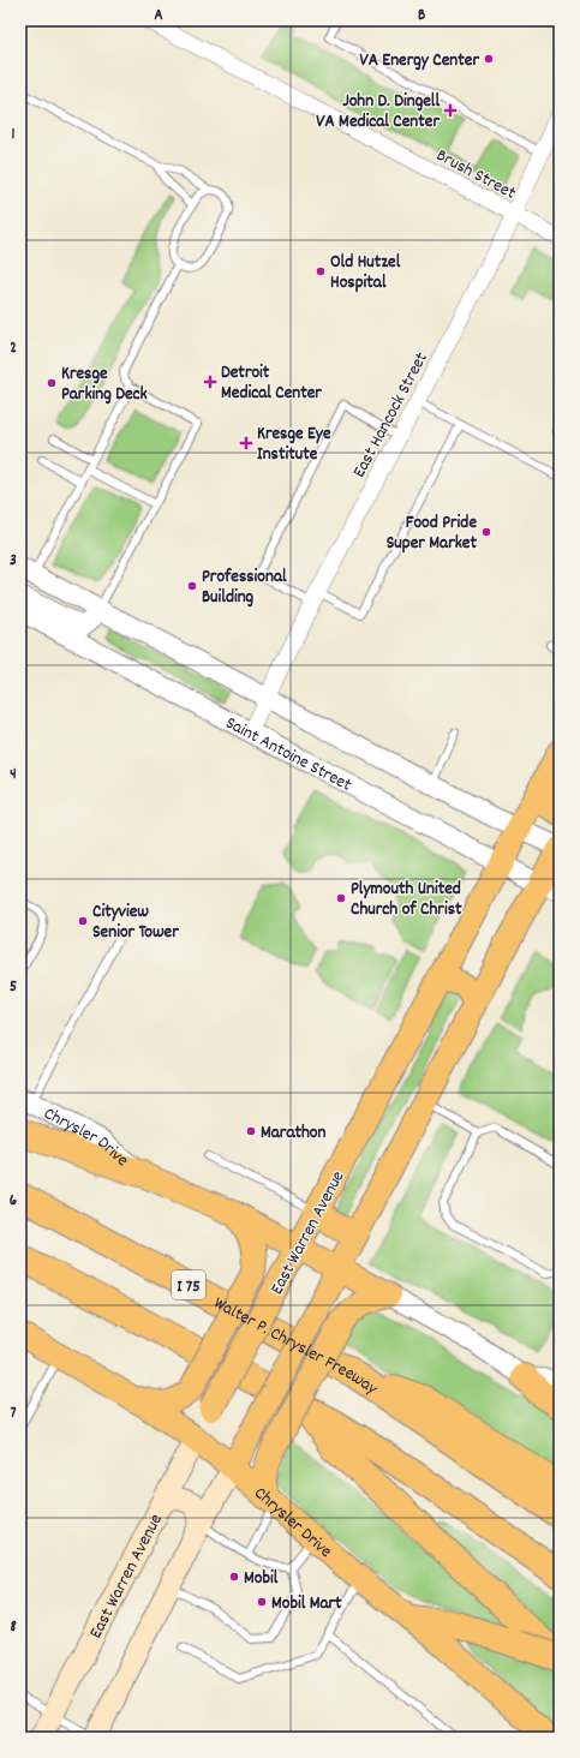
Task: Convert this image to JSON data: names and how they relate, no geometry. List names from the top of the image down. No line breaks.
{"streets":{"highway":["I 75","Walter P. Chrysler Freeway"],"main road":["Chrysler Drive","East Warren Avenue"],"street":["Brush Street","East Hancock Street","Saint Antoine Street"]},"crossings":[["Brush Street","East Hancock Street"],["East Hancock Street","Saint Antoine Street"],["Saint Antoine Street","East Warren Avenue"],["Chrysler Drive","East Warren Avenue"]],"places":{"other":["VA Energy Center","Old Hutzel Hospital","Kresge Parking Deck","Food Pride Super Market","Professional Building","Plymouth United Church of Christ","Cityview Senior Tower","Marathon","Mobil","Mobil Mart"],"health":["John D. Dingell VA Medical Center","Detroit Medical Center","Kresge Eye Institute"]},"grid":{"columns":["A","B"],"rows":["1","2","3","4","5","6","7","8"]}}
